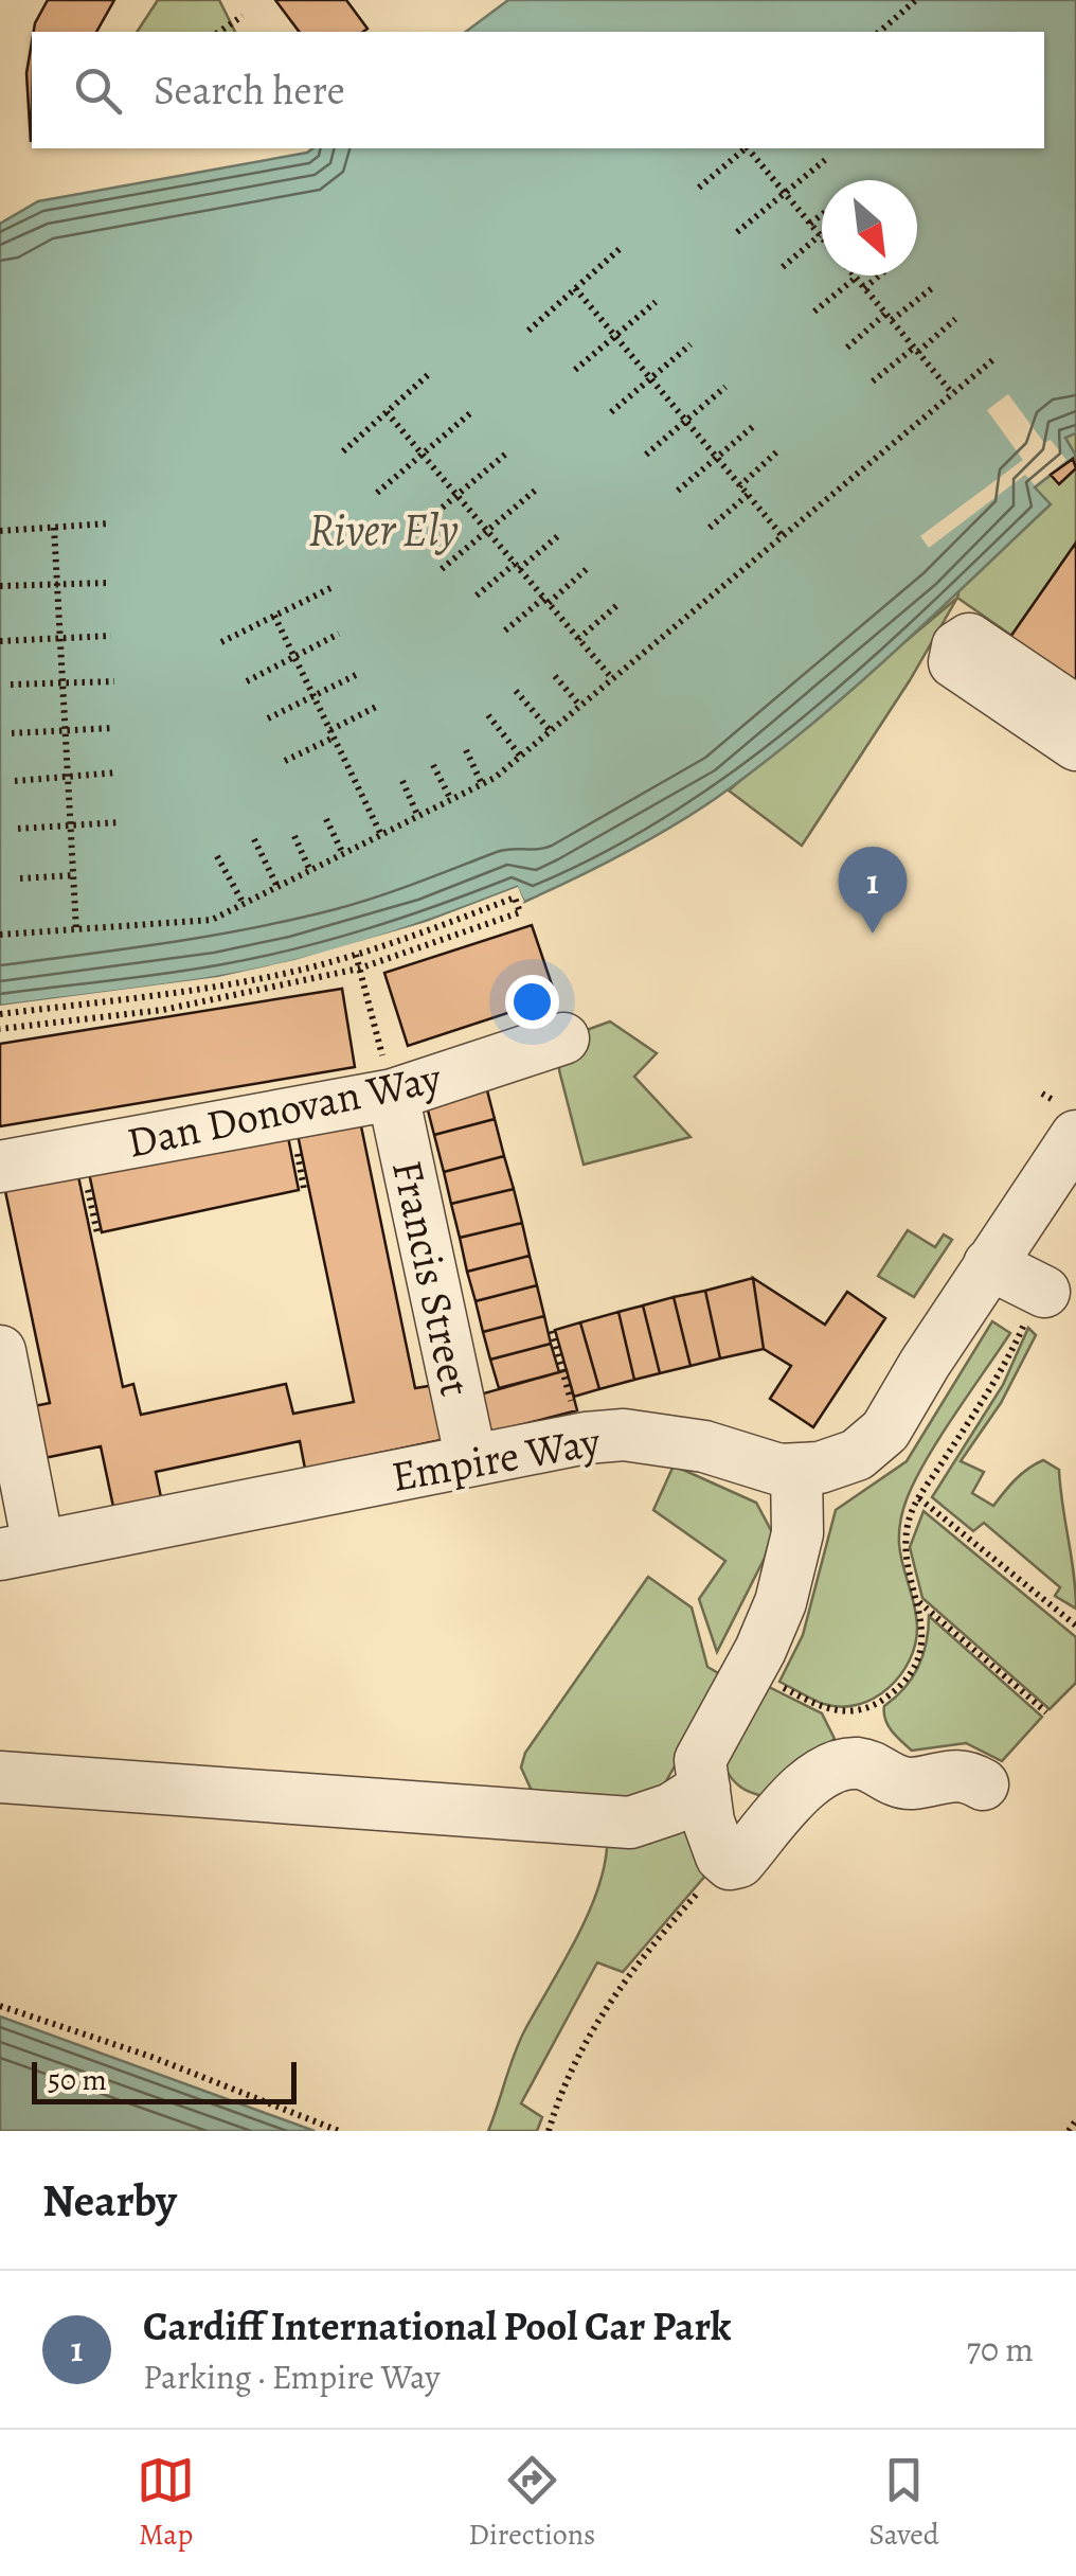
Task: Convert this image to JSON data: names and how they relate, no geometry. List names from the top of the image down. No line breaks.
{"streets":{"street":["Dan Donovan Way","Francis Street","Empire Way"]},"crossings":[["Dan Donovan Way","Francis Street"],["Francis Street","Empire Way"]],"water":["River Ely"],"scale_bar":"50 m","north":"bottom right","page":{"search":"Search here","pins":"1","scale":"50 m","heading":"Nearby","list":[{"mark":"1","name":"Cardiff International Pool Car Park","note":"Parking · Empire Way","value":"70 m"}],"nav":["Map","Directions","Saved"]}}
